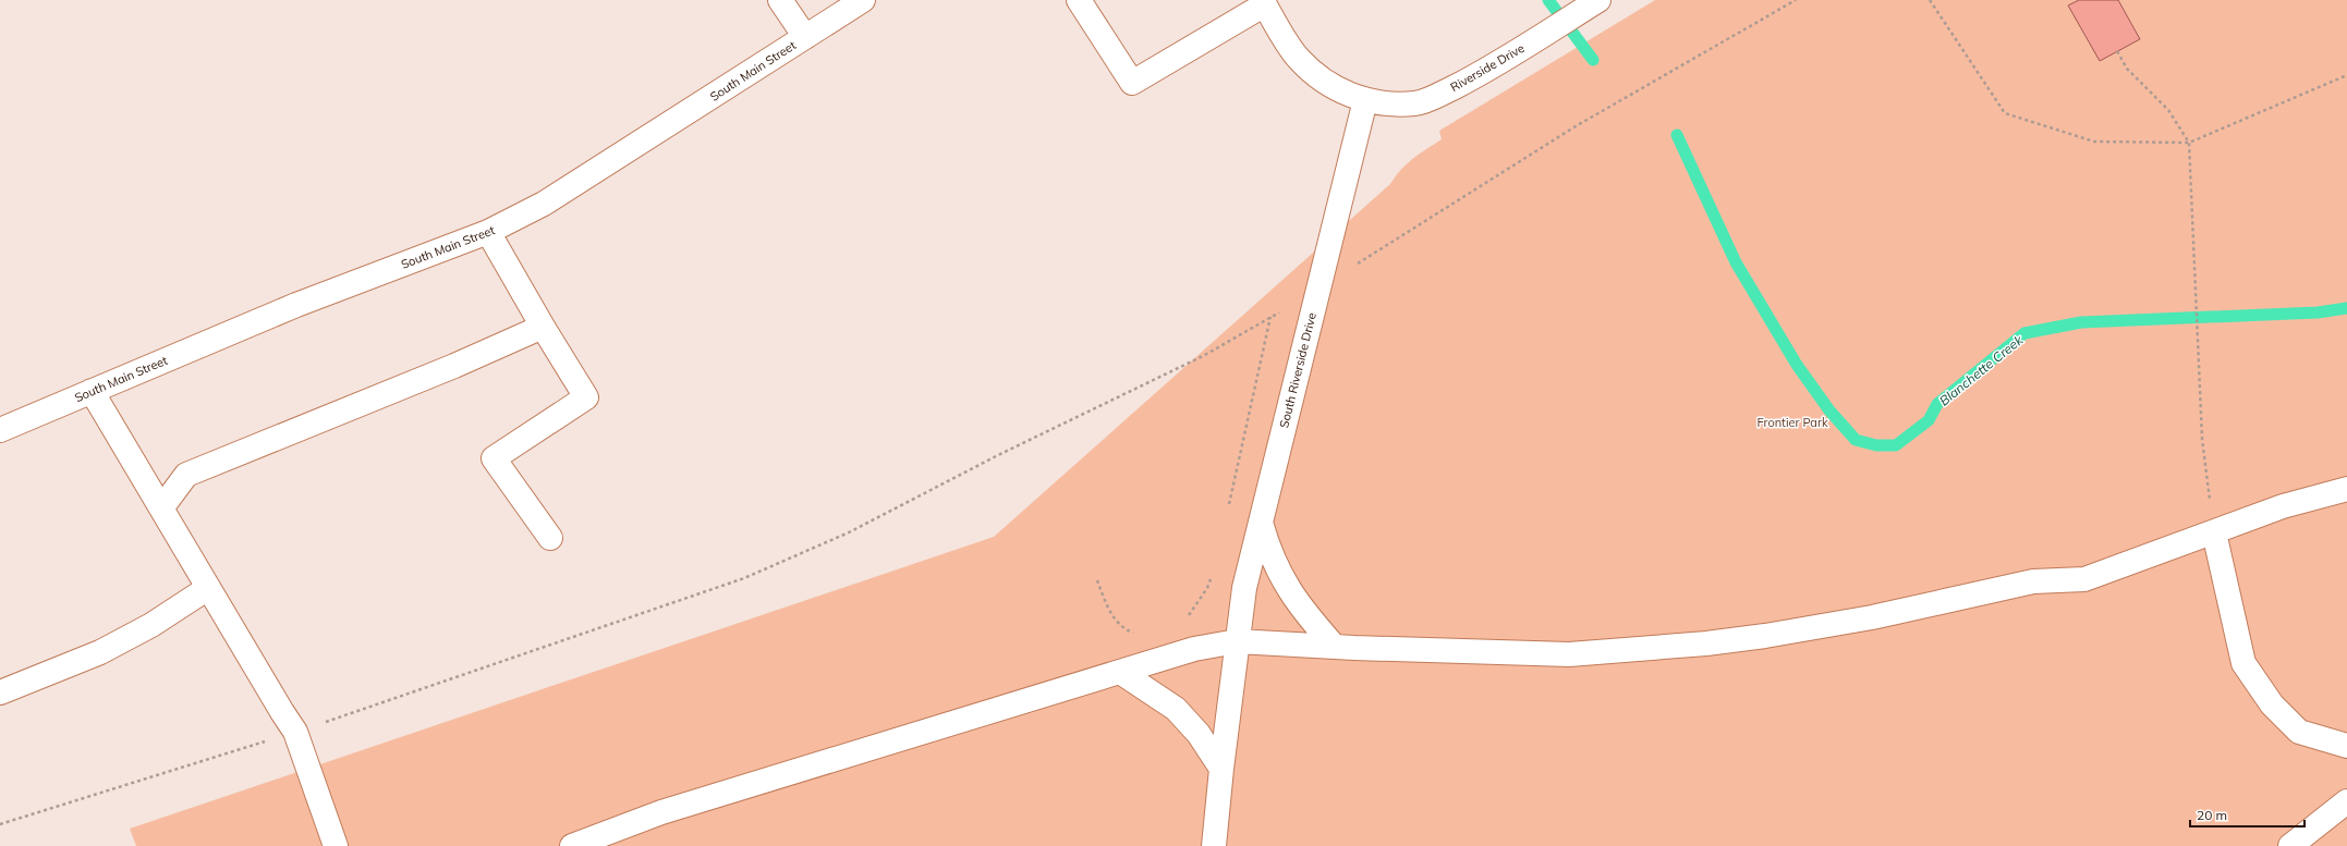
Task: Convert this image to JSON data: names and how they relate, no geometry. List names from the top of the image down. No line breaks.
{"streets":{"street":["Riverside Drive","South Main Street","South Riverside Drive"]},"crossings":[["Riverside Drive","South Riverside Drive"]],"water":["Blanchette Creek"],"parks":["Frontier Park"],"scale_bar":"20 m"}
